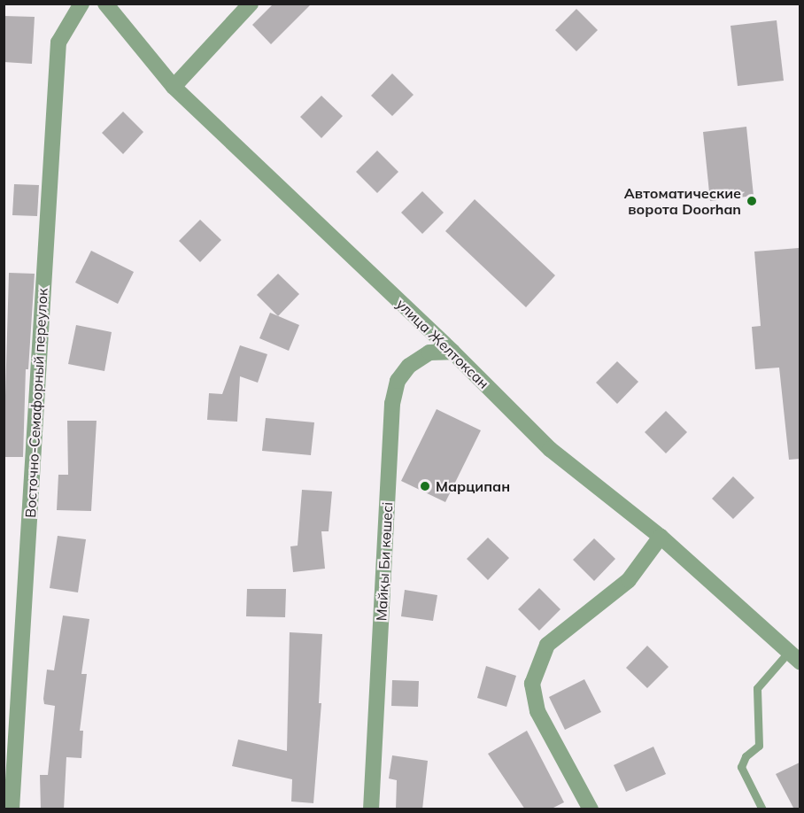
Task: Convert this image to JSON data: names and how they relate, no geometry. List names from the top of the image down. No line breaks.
{"streets":{"street":["улица Желтоксан","Восточно-Семафорный переулок","Майқы Би көшесі"]},"crossings":[["улица Желтоксан","Майқы Би көшесі"]],"places":["Автоматические ворота Doorhan","Марципан"]}
